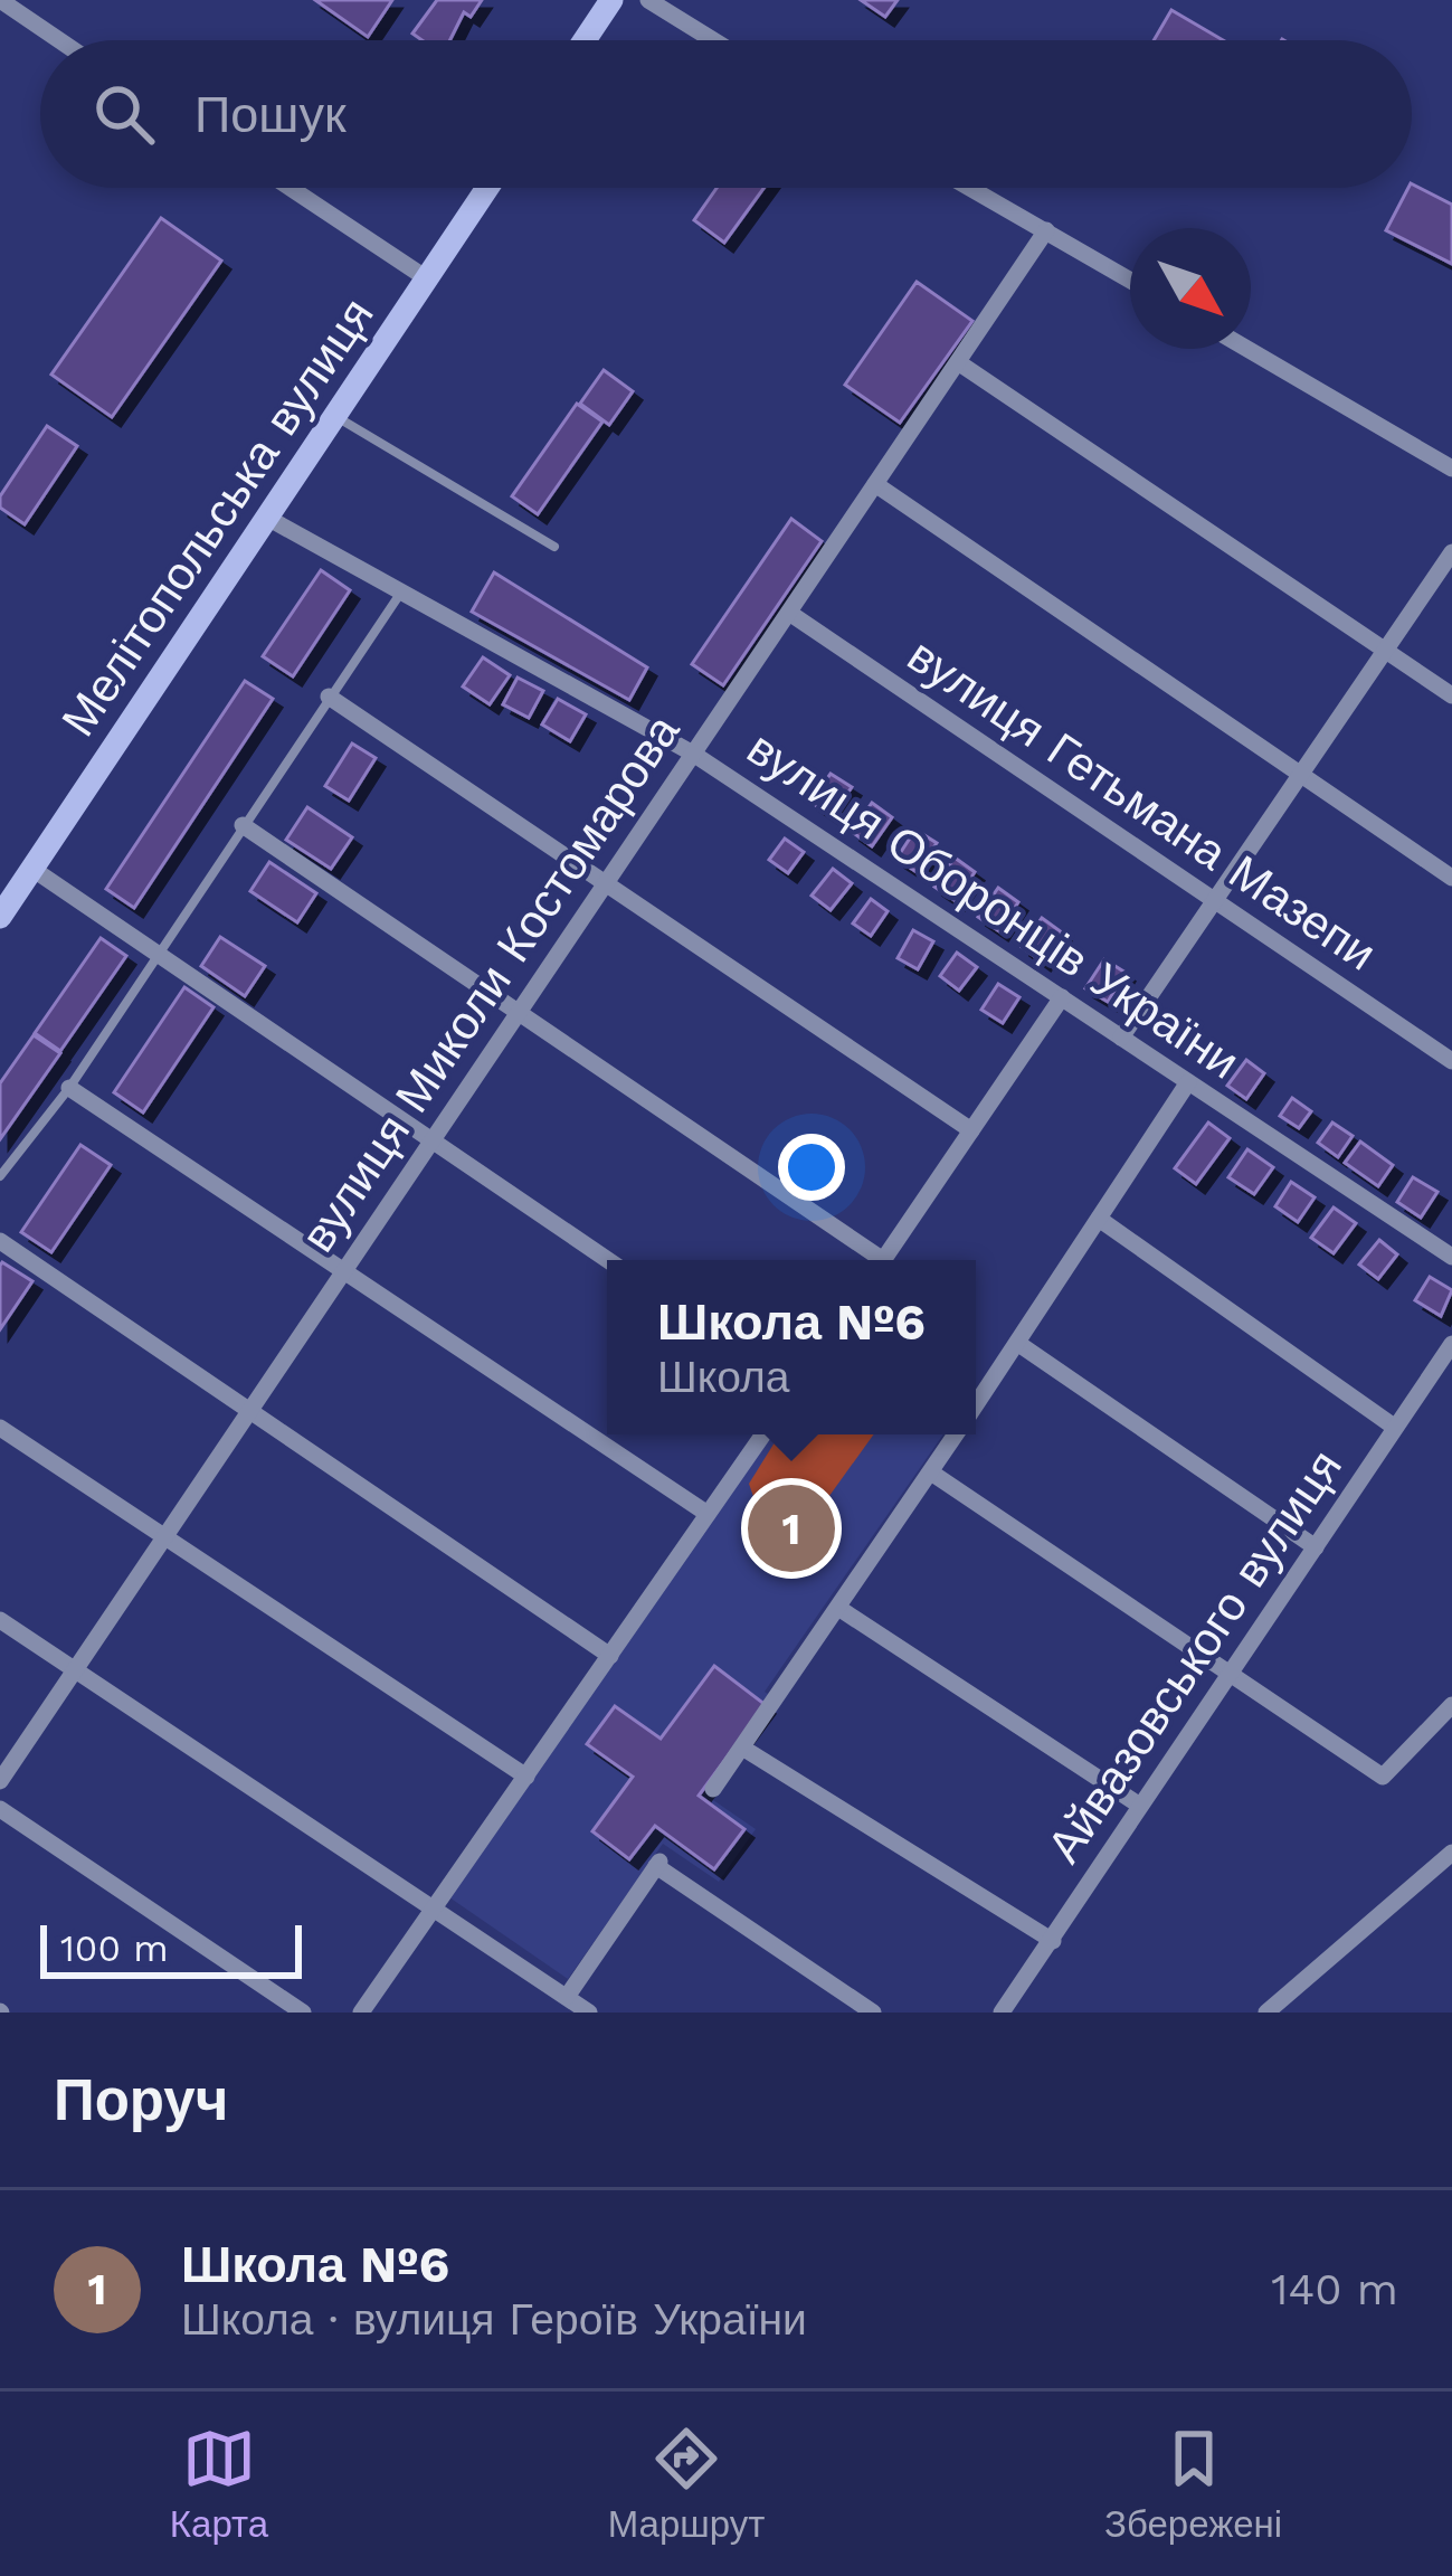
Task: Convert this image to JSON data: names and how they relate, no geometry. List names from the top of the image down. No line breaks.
{"streets":{"main road":["Мелітопольська вулиця"],"street":["вулиця Гетьмана Мазепи","вулиця Оборонців України","вулиця Миколи Костомарова","Айвазовського вулиця"]},"crossings":[["Мелітопольська вулиця","вулиця Оборонців України"],["вулиця Гетьмана Мазепи","вулиця Миколи Костомарова"],["вулиця Оборонців України","вулиця Миколи Костомарова"]],"scale_bar":"100 m","north":"bottom right","page":{"search":"Пошук","popup":["Школа №6","Школа"],"pins":"1","scale":"100 m","heading":"Поруч","list":[{"mark":"1","name":"Школа №6","note":"Школа · вулиця Героїв України","value":"140 m"}],"nav":["Карта","Маршрут","Збережені"]}}
